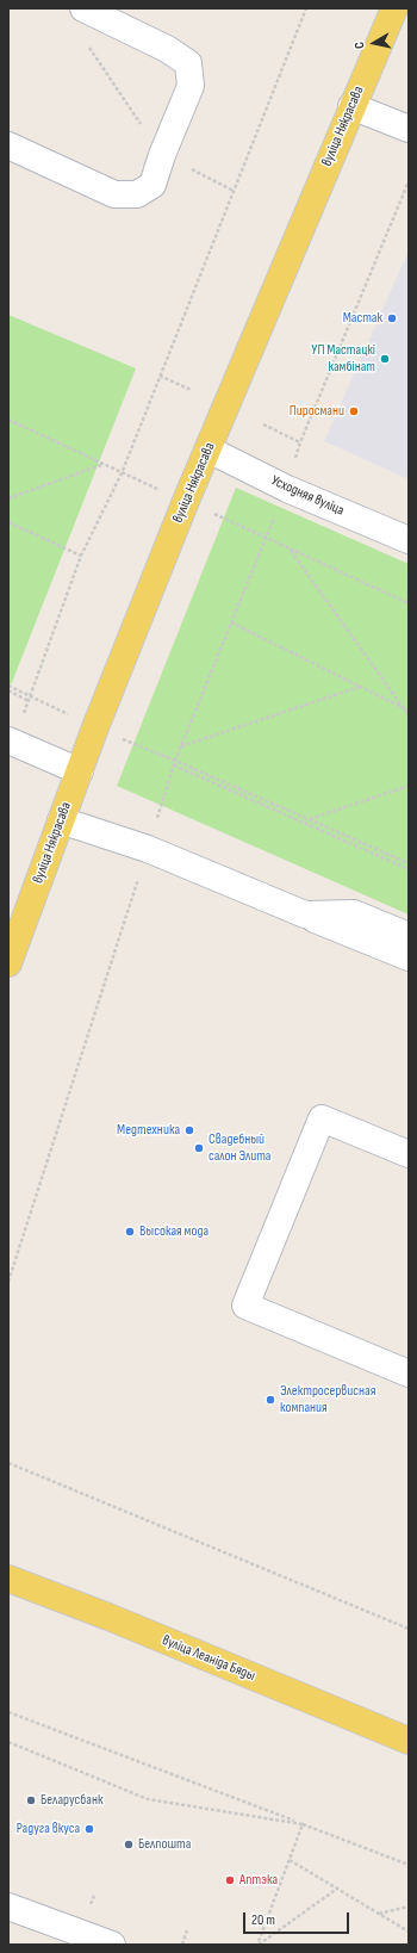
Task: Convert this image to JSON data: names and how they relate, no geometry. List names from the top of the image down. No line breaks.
{"streets":{"main road":["вуліца Някрасава","вуліца Леаніда Бяды"],"street":["Усходняя вуліца"]},"crossings":[["вуліца Някрасава","Усходняя вуліца"]],"places":["Мастак","УП Мастацкі камбінат","Пиросмани","Медтехника","Свадебный салон Элита","Высокая мода","Электросервисная компания","Беларусбанк","Радуга вкуса","Белпошта","Аптэка"],"scale_bar":"20 m","north":"left"}
